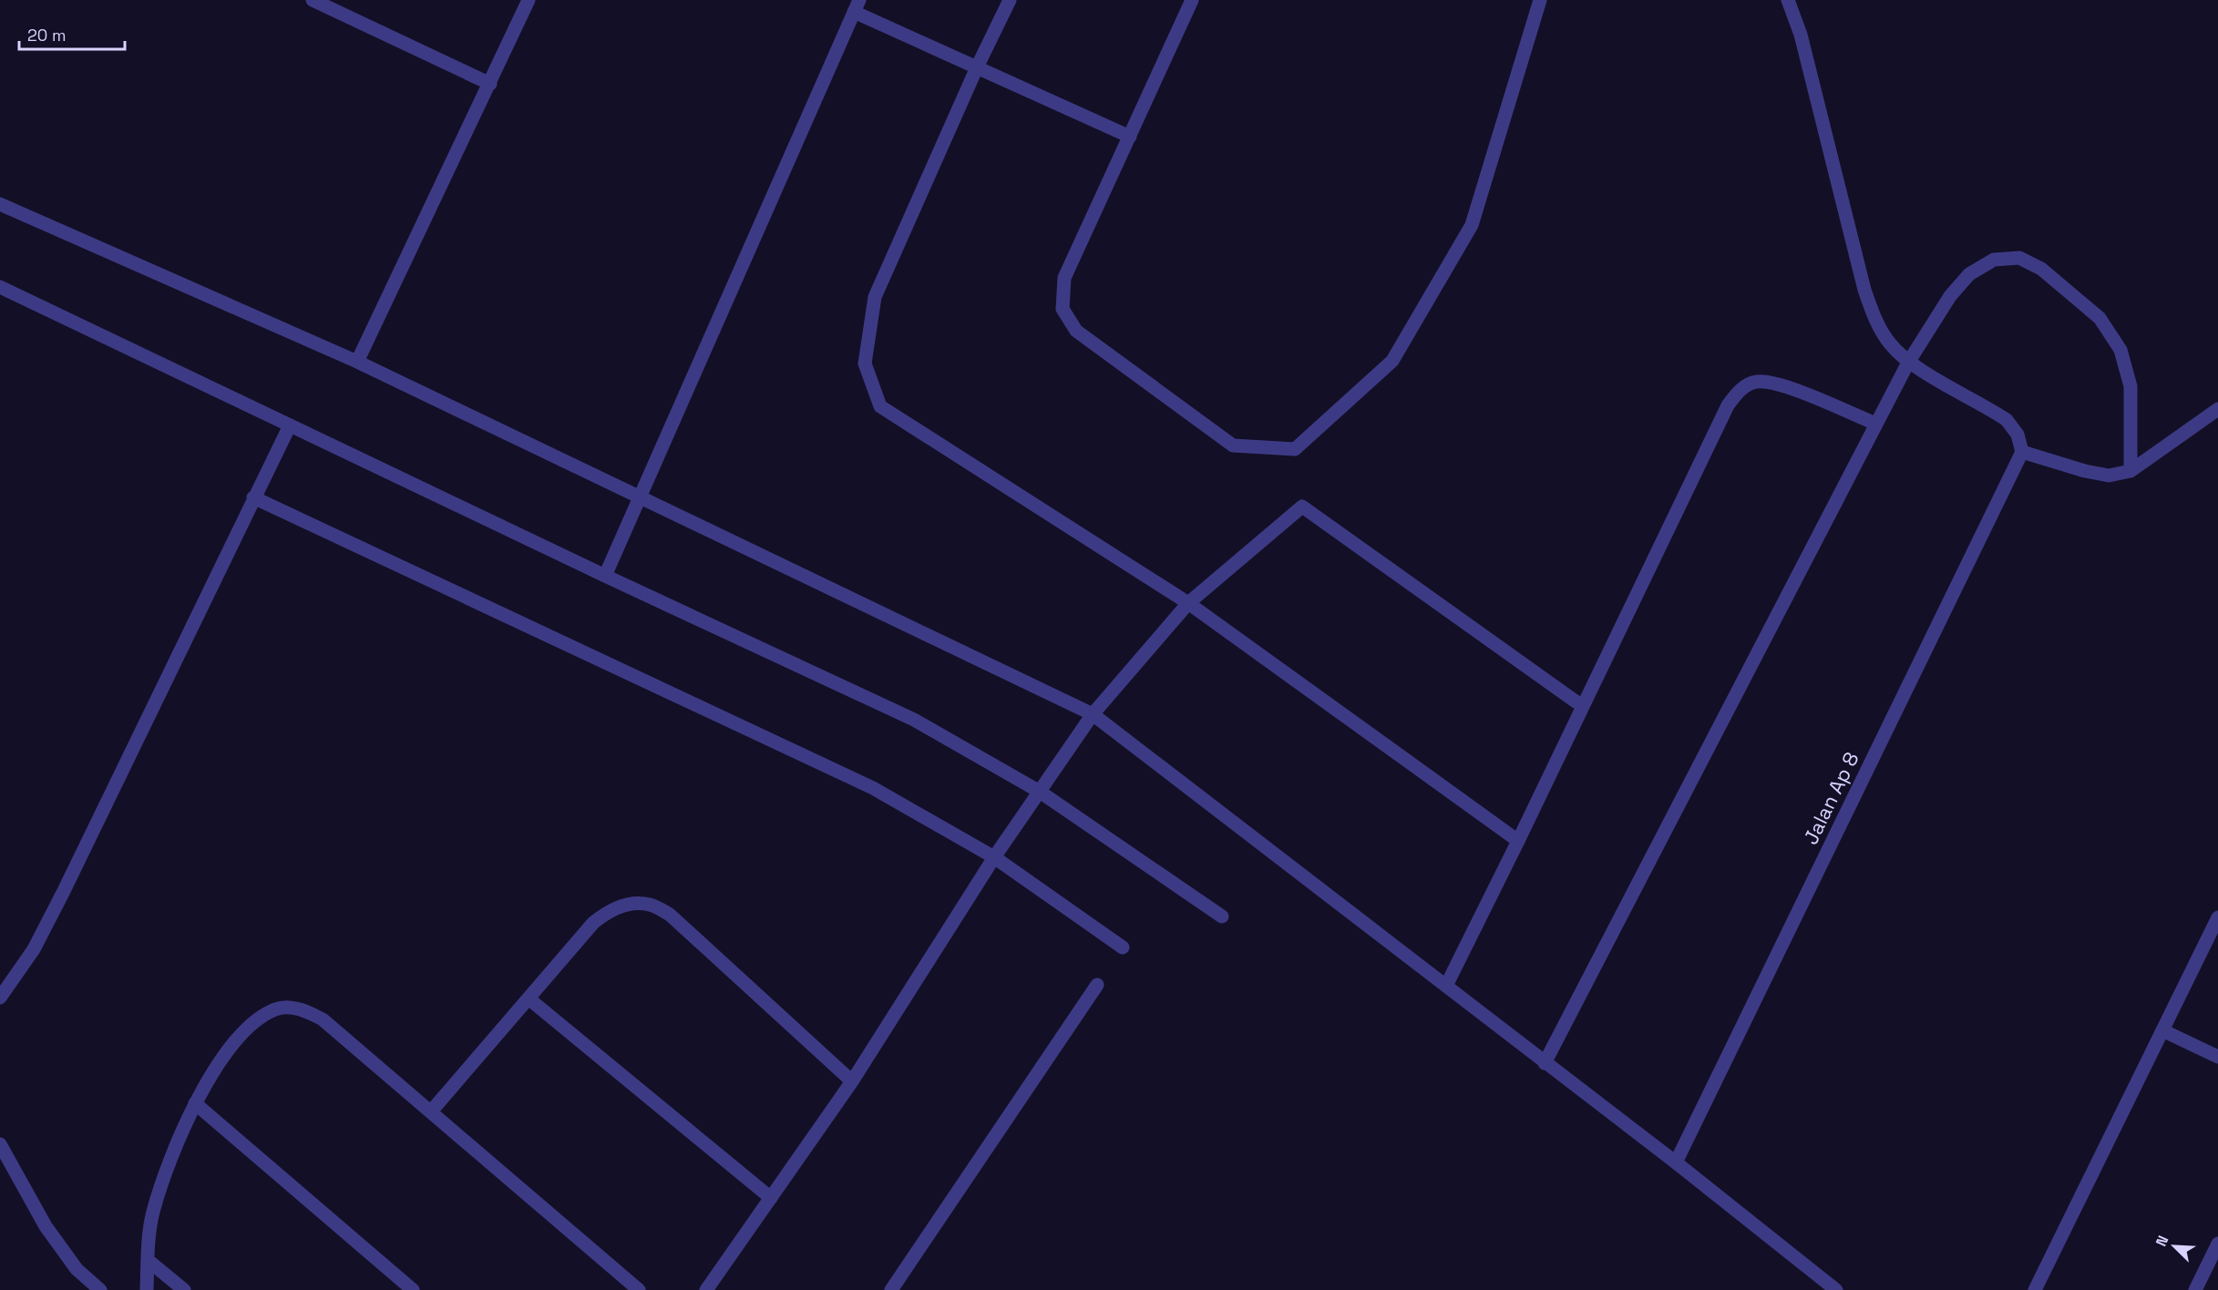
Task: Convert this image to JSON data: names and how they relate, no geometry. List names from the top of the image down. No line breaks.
{"streets":{"street":["Jalan Ap 8"]},"scale_bar":"20 m","north":"top left"}
